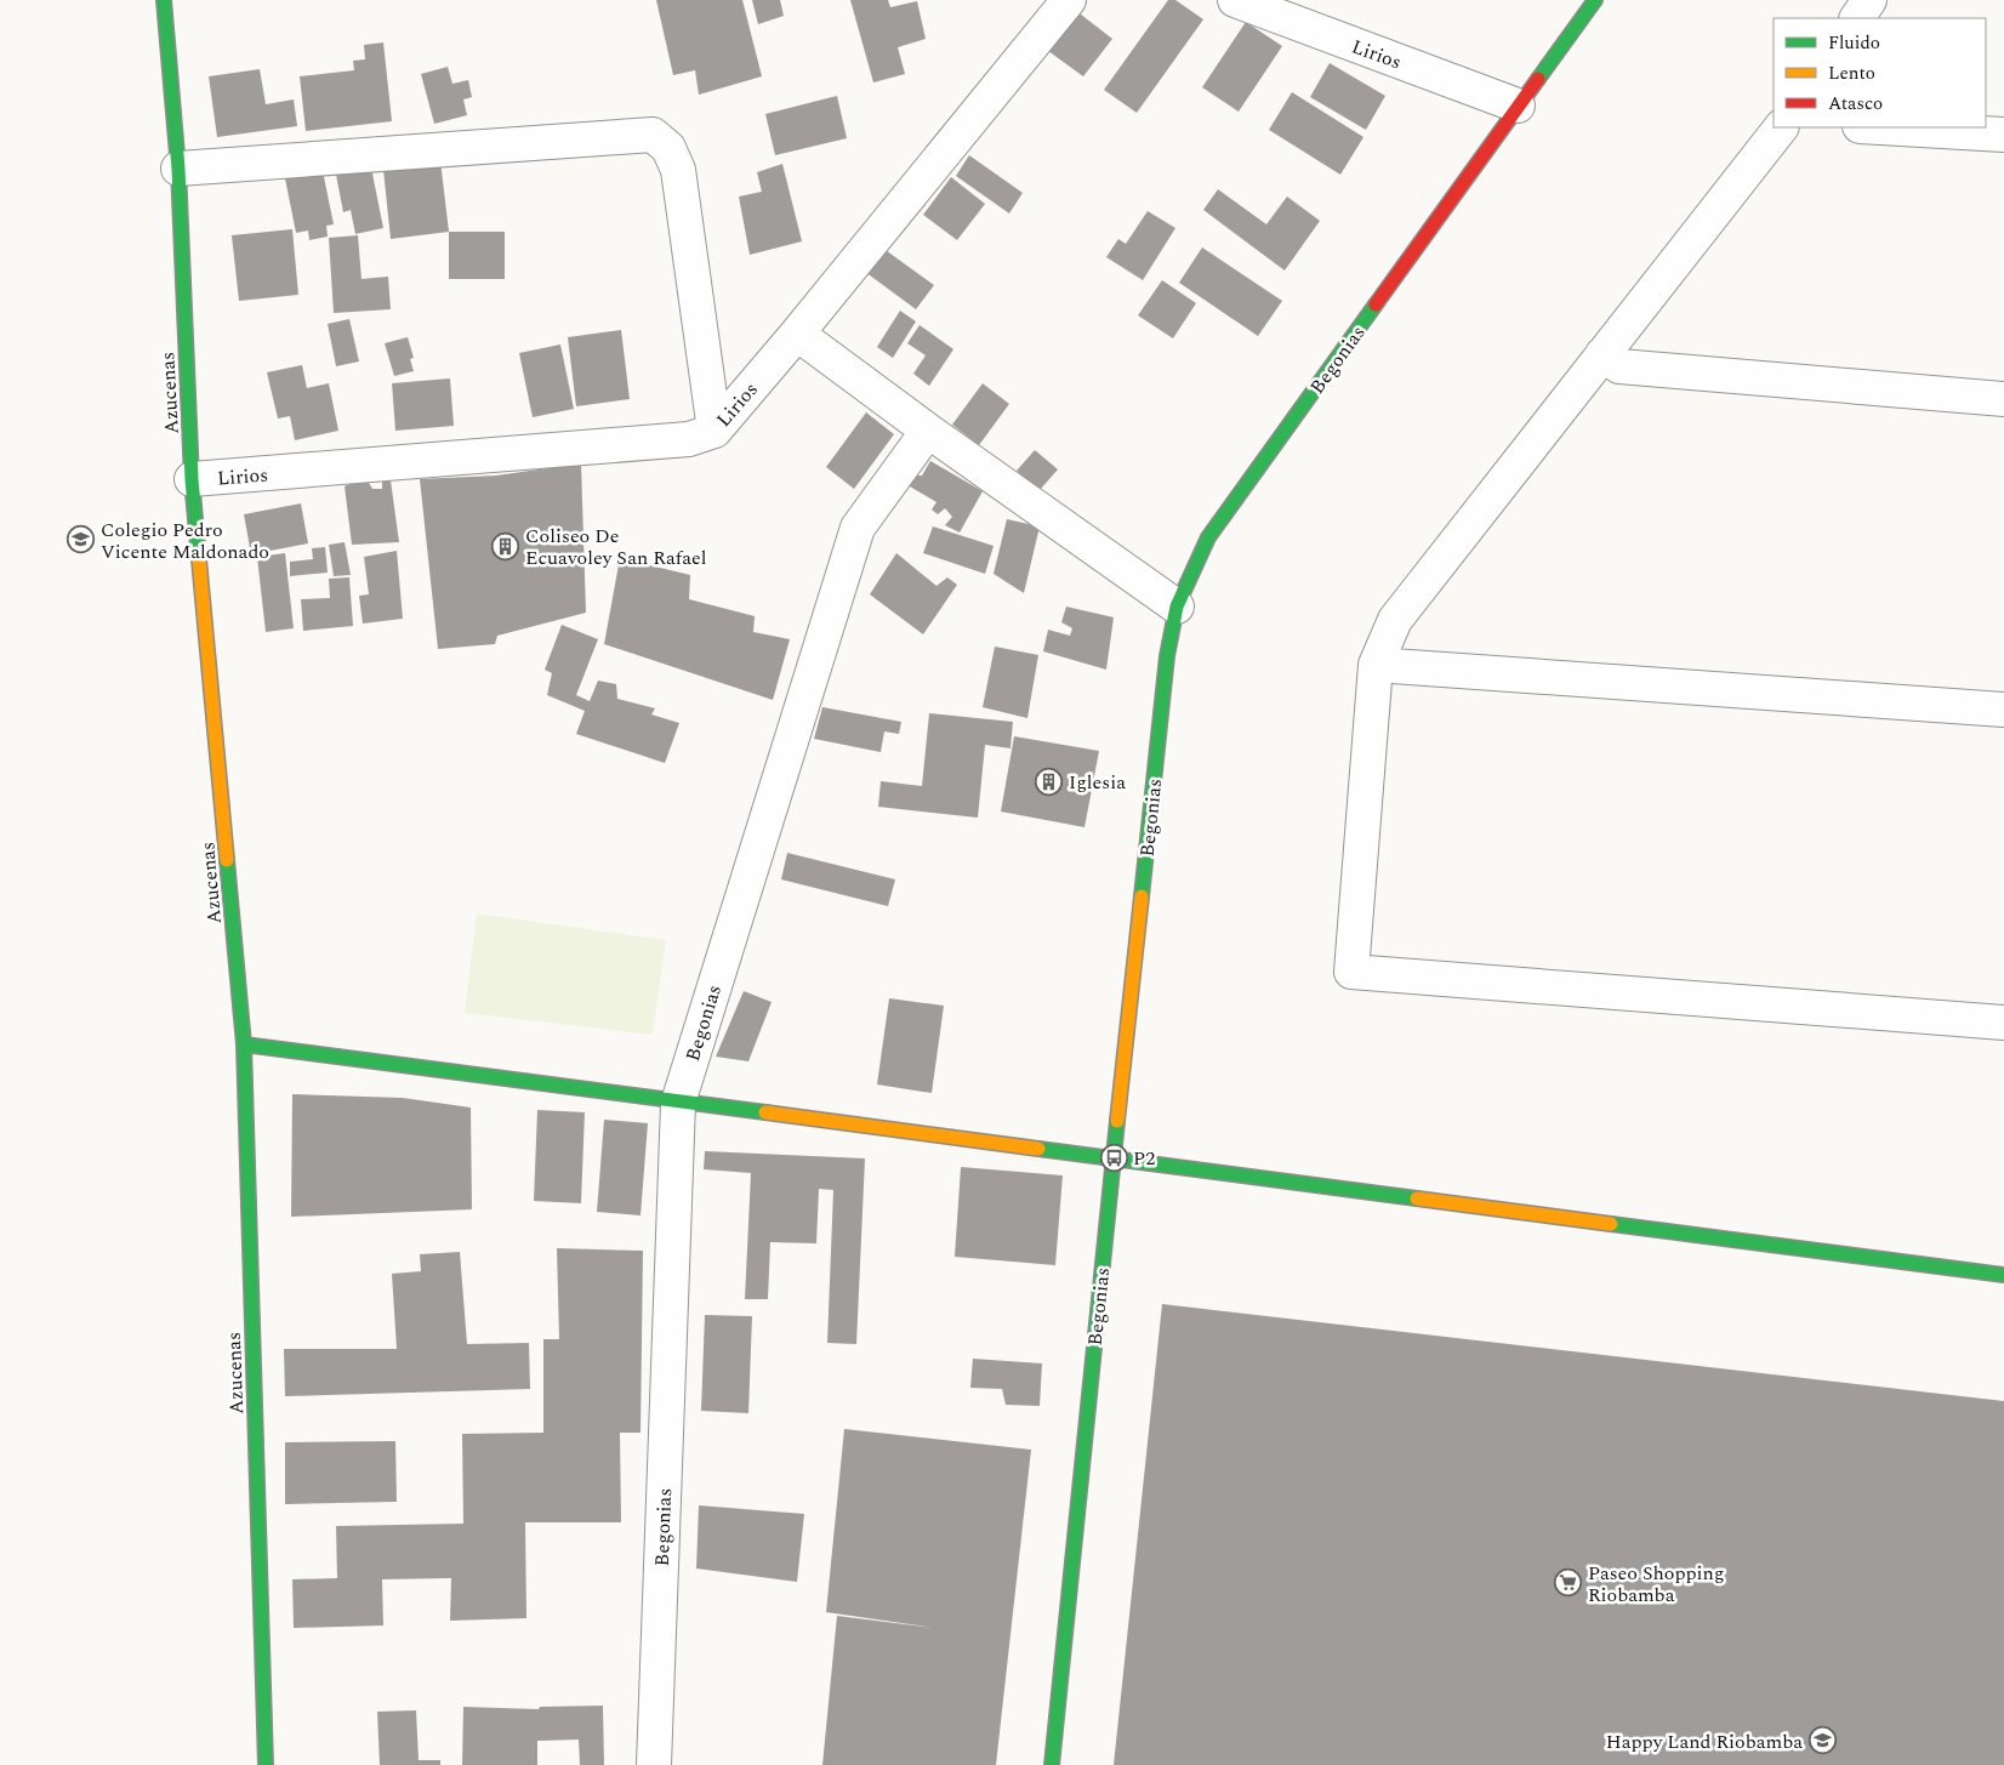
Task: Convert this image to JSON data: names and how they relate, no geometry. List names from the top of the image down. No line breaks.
{"streets":{"street":["Lirios","Begonias","Azucenas"]},"crossings":[["Lirios","Begonias"],["Lirios","Azucenas"]],"places":{"school or university":["Colegio Pedro Vicente Maldonado","Happy Land Riobamba"],"building":["Coliseo De Ecuavoley San Rafael","Iglesia"],"bus stop":["P2"],"supermarket":["Paseo Shopping Riobamba"]},"legend":["Fluido","Lento","Atasco"]}
